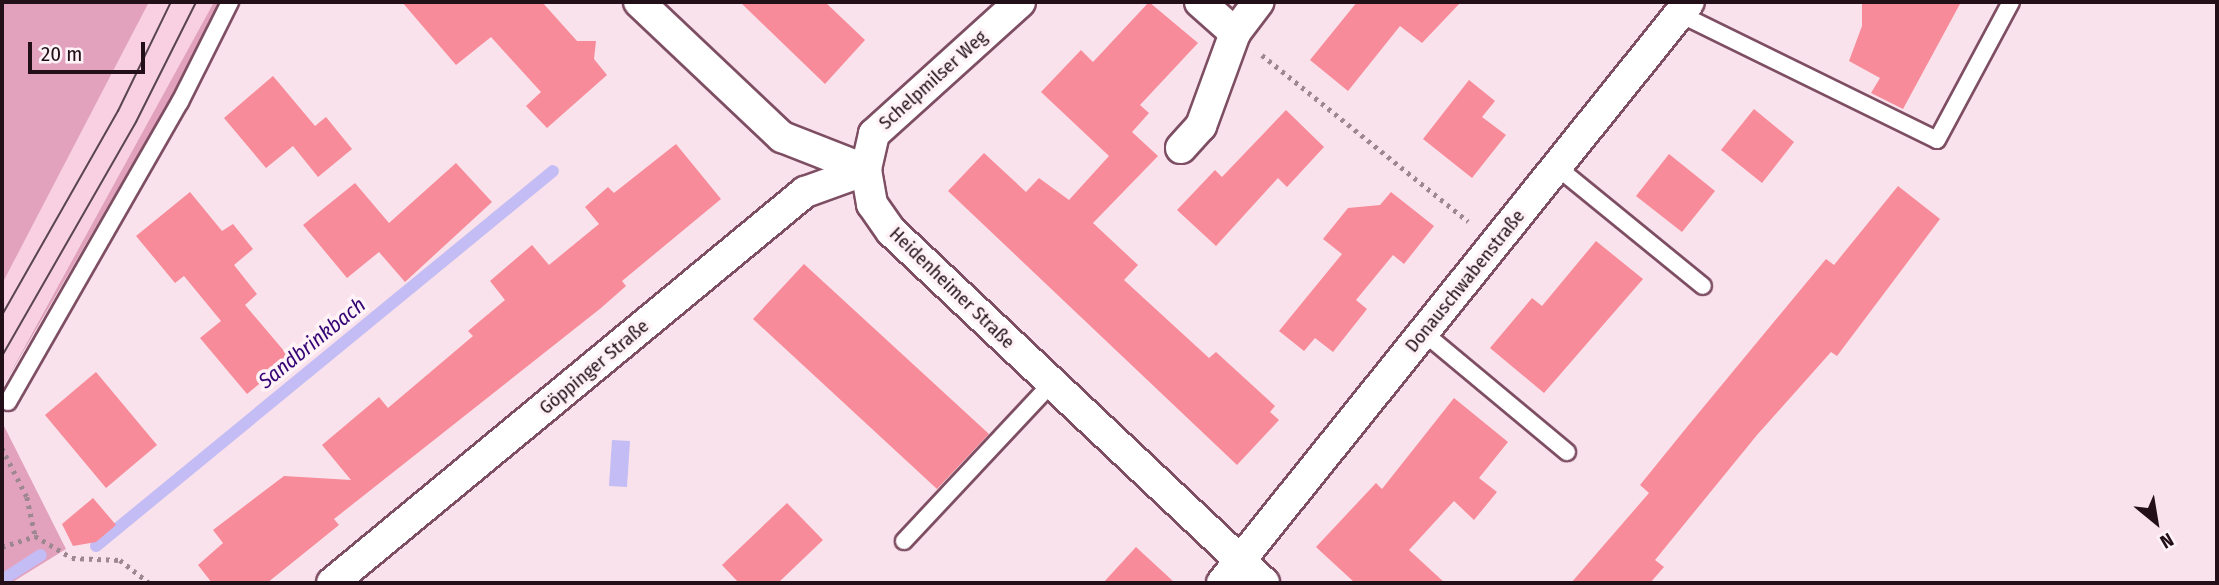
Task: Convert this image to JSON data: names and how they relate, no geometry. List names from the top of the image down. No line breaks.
{"streets":{"street":["Schelpmilser Weg","Donauschwabenstraße","Heidenheimer Straße","Göppinger Straße"]},"crossings":[["Schelpmilser Weg","Heidenheimer Straße"],["Schelpmilser Weg","Göppinger Straße"],["Donauschwabenstraße","Heidenheimer Straße"],["Heidenheimer Straße","Göppinger Straße"]],"water":["Sandbrinkbach"],"scale_bar":"20 m","north":"bottom right"}
